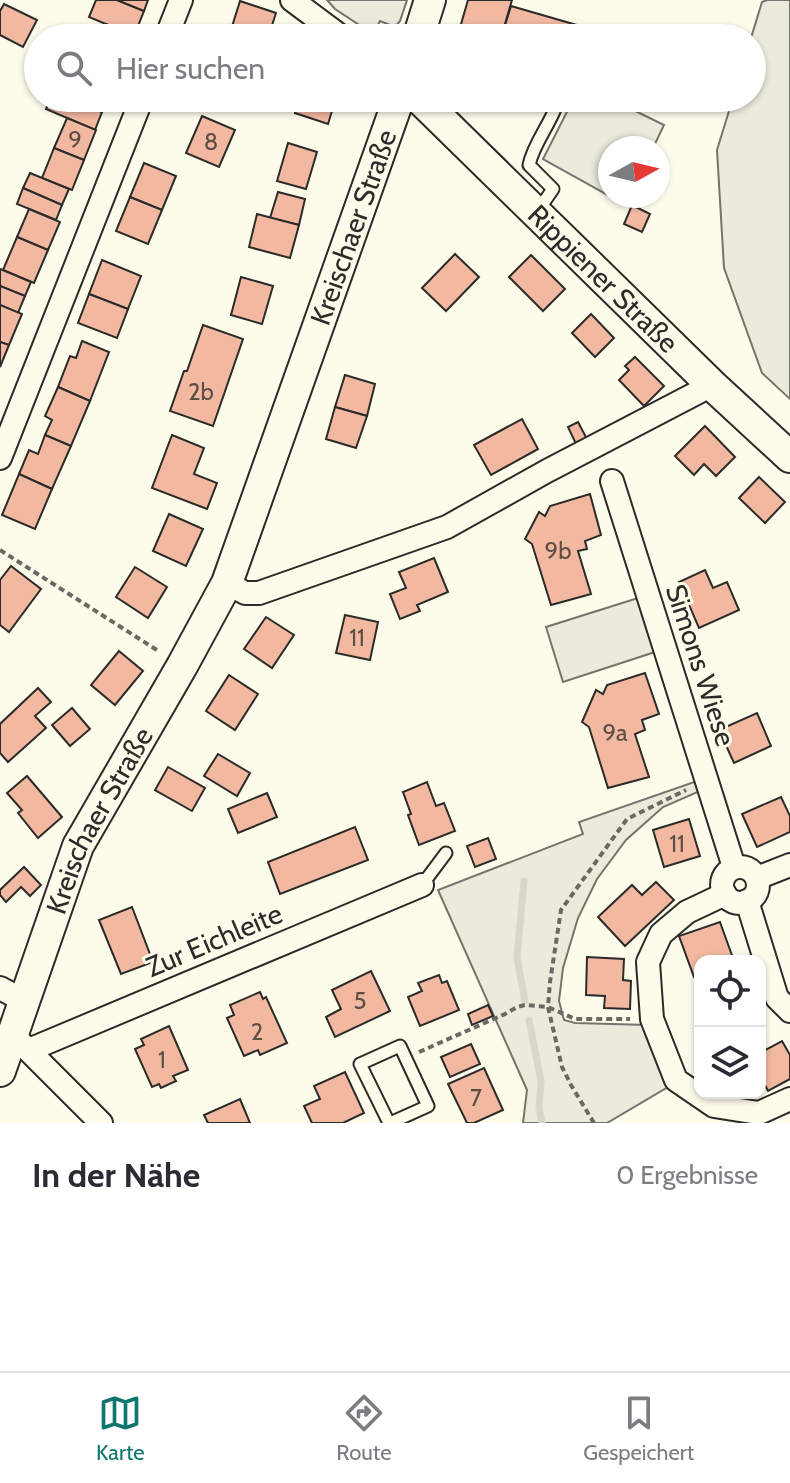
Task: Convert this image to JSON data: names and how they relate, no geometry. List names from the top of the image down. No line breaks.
{"streets":{"main road":["Kreischaer Straße","Rippiener Straße"],"street":["Simons Wiese","Zur Eichleite"]},"crossings":[["Kreischaer Straße","Zur Eichleite"]],"house_numbers":["9","8","2b","9b","11","9a","11","5","2","1","7"],"north":"right","page":{"search":"Hier suchen","heading":["In der Nähe","0 Ergebnisse"],"nav":["Karte","Route","Gespeichert"]}}
